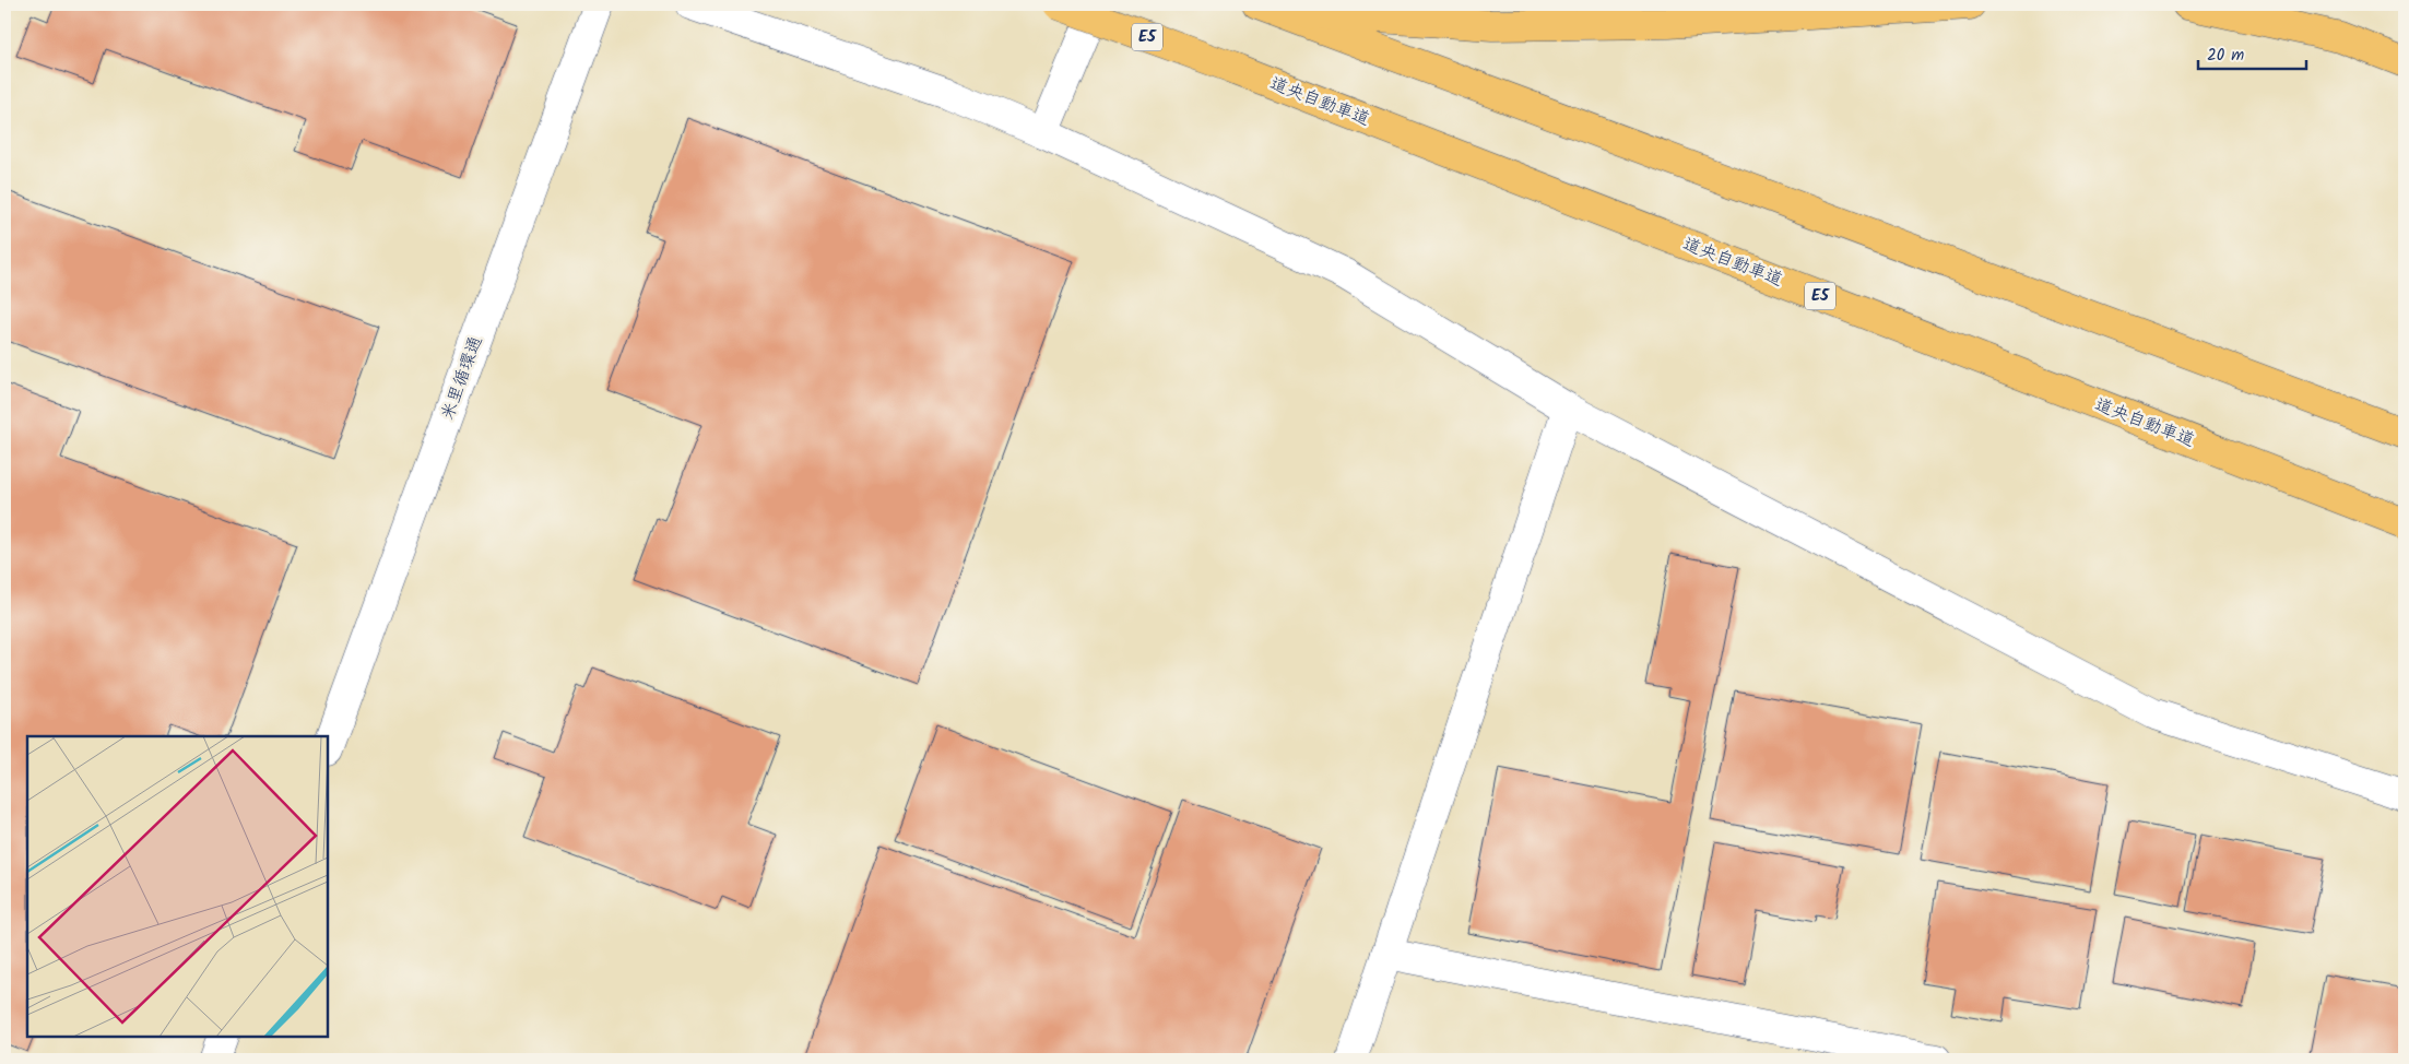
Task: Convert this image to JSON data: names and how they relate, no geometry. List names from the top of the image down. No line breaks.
{"streets":{"highway":["E5","道央自動車道"],"street":["米里循環通"]},"scale_bar":"20 m"}
